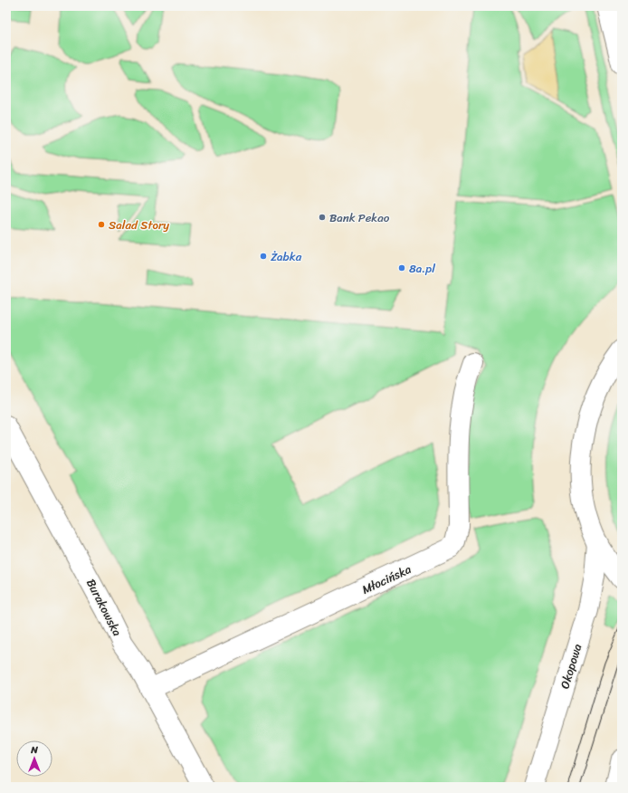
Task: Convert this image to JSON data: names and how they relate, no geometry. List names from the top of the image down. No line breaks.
{"streets":{"street":["Młocińska","Burakowska","Okopowa"]},"crossings":[["Młocińska","Burakowska"]],"places":["Bank Pekao","Salad Story","Żabka","8a.pl"],"north":"top"}
